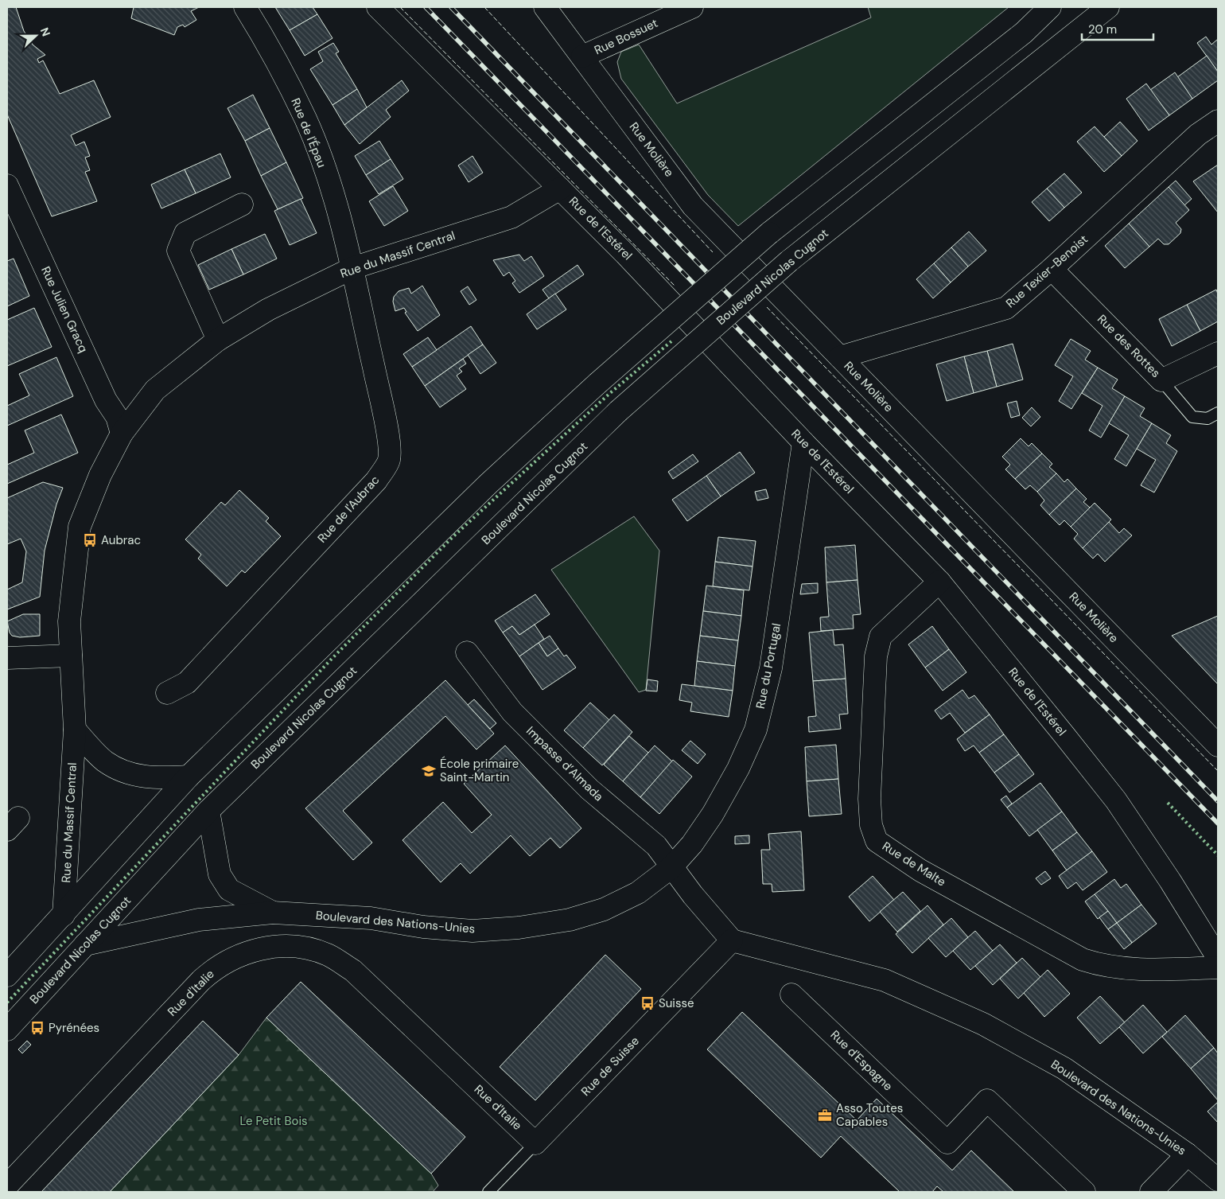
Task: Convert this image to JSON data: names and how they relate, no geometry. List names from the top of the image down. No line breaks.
{"streets":{"street":["Rue Bossuet","Rue de l'Épau","Rue Molière","Rue de l'Estérel","Rue du Massif Central","Rue Texier-Benoist","Boulevard Nicolas Cugnot","Rue Julien Gracq","Rue des Rottes","Rue de l'Aubrac","Rue du Portugal","Impasse d’Almada","Rue de Malte","Boulevard des Nations-Unies","Rue d'Italie","Rue d'Espagne","Rue de Suisse"]},"crossings":[["Rue Bossuet","Rue Molière"],["Rue de l'Épau","Rue du Massif Central"],["Rue de l'Épau","Rue de l'Aubrac"],["Rue Molière","Rue Texier-Benoist"],["Rue de l'Estérel","Rue du Massif Central"],["Rue de l'Estérel","Rue du Portugal"],["Rue de l'Estérel","Rue de Malte"],["Rue du Massif Central","Rue Julien Gracq"],["Rue du Massif Central","Rue de l'Aubrac"],["Rue Texier-Benoist","Rue des Rottes"],["Boulevard Nicolas Cugnot","Boulevard des Nations-Unies"],["Rue du Portugal","Impasse d’Almada"],["Rue du Portugal","Boulevard des Nations-Unies"],["Impasse d’Almada","Boulevard des Nations-Unies"],["Boulevard des Nations-Unies","Rue de Suisse"],["Rue d'Italie","Rue de Suisse"]],"parks":["Le Petit Bois"],"places":{"bus stop":["Aubrac","Suisse","Pyrénées"],"school or university":["École primaire Saint-Martin"],"office":["Asso Toutes Capables"]},"scale_bar":"20 m","north":"right"}
